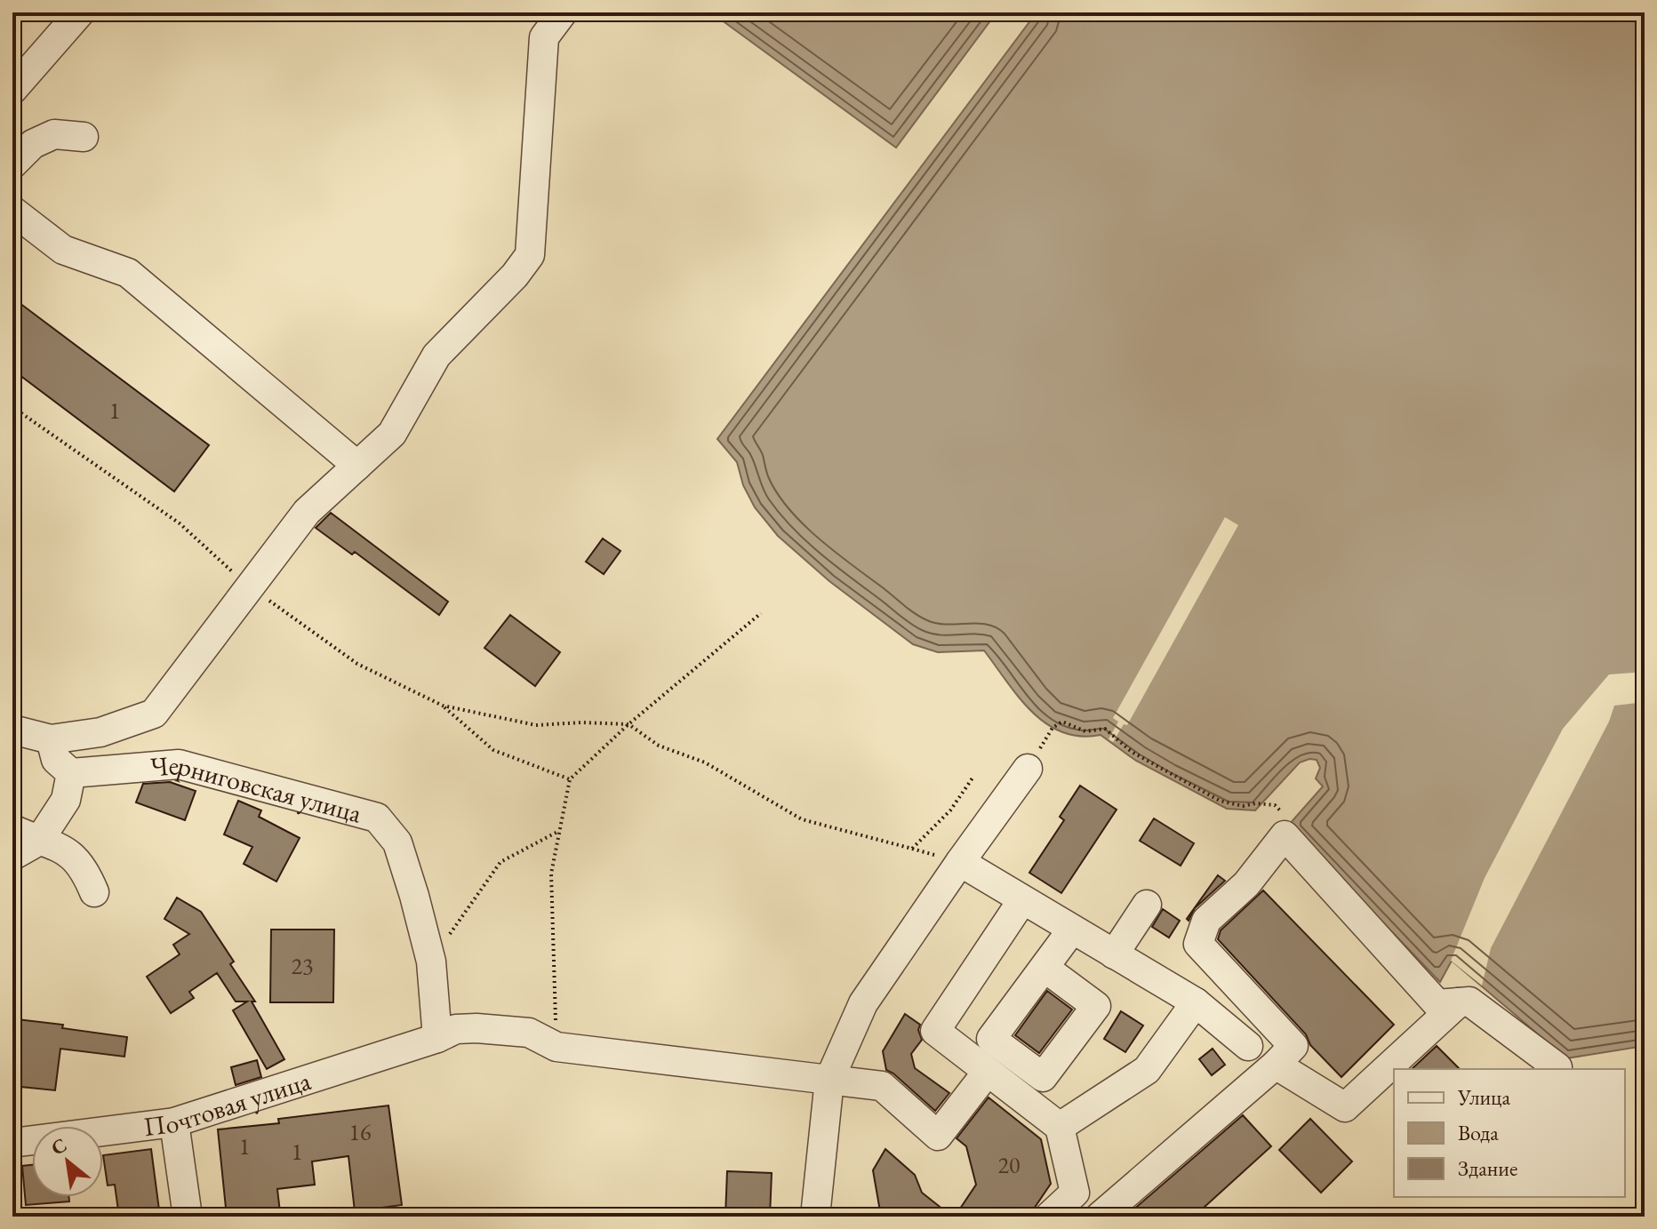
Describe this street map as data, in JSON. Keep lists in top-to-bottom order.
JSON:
{
  "streets": {
    "street": ["Черниговская улица", "Почтовая улица"]
  },
  "crossings": [
    ["Черниговская улица", "Почтовая улица"]
  ],
  "house_numbers": [
    "1",
    "23",
    "16",
    "1",
    "1",
    "20"
  ],
  "legend": ["Улица", "Вода", "Здание"],
  "north": "top left"
}
